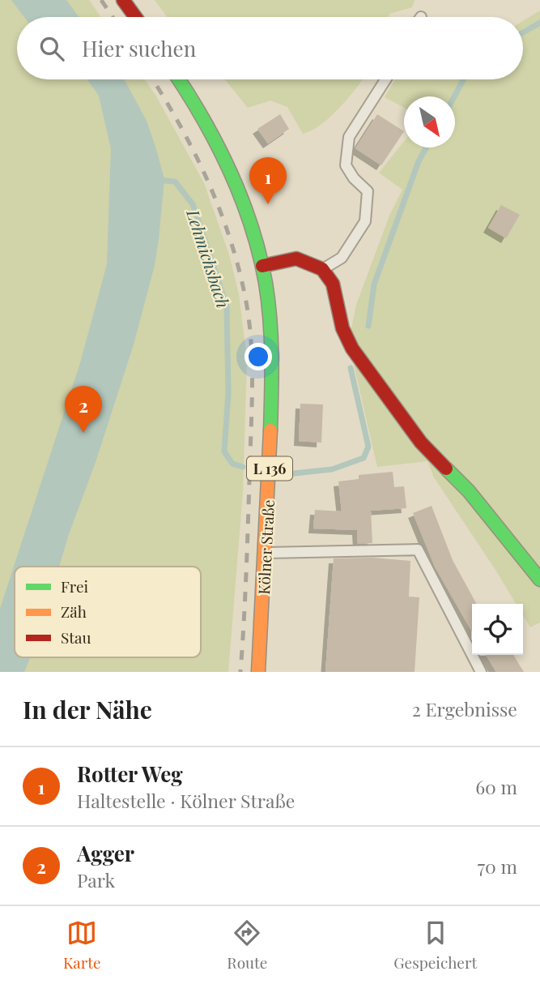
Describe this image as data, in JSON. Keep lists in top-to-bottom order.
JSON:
{
  "streets": {
    "main road": ["L 136", "Kölner Straße"]
  },
  "water": ["Lehmichsbach"],
  "legend": ["Frei", "Zäh", "Stau"],
  "north": "bottom right",
  "page": {
    "search": "Hier suchen",
    "pins": ["1", "2"],
    "heading": ["In der Nähe", "2 Ergebnisse"],
    "list": [
      {
        "mark": "1",
        "name": "Rotter Weg",
        "note": "Haltestelle · Kölner Straße",
        "value": "60 m"
      },
      {
        "mark": "2",
        "name": "Agger",
        "note": "Park",
        "value": "70 m"
      }
    ],
    "nav": ["Karte", "Route", "Gespeichert"]
  }
}
